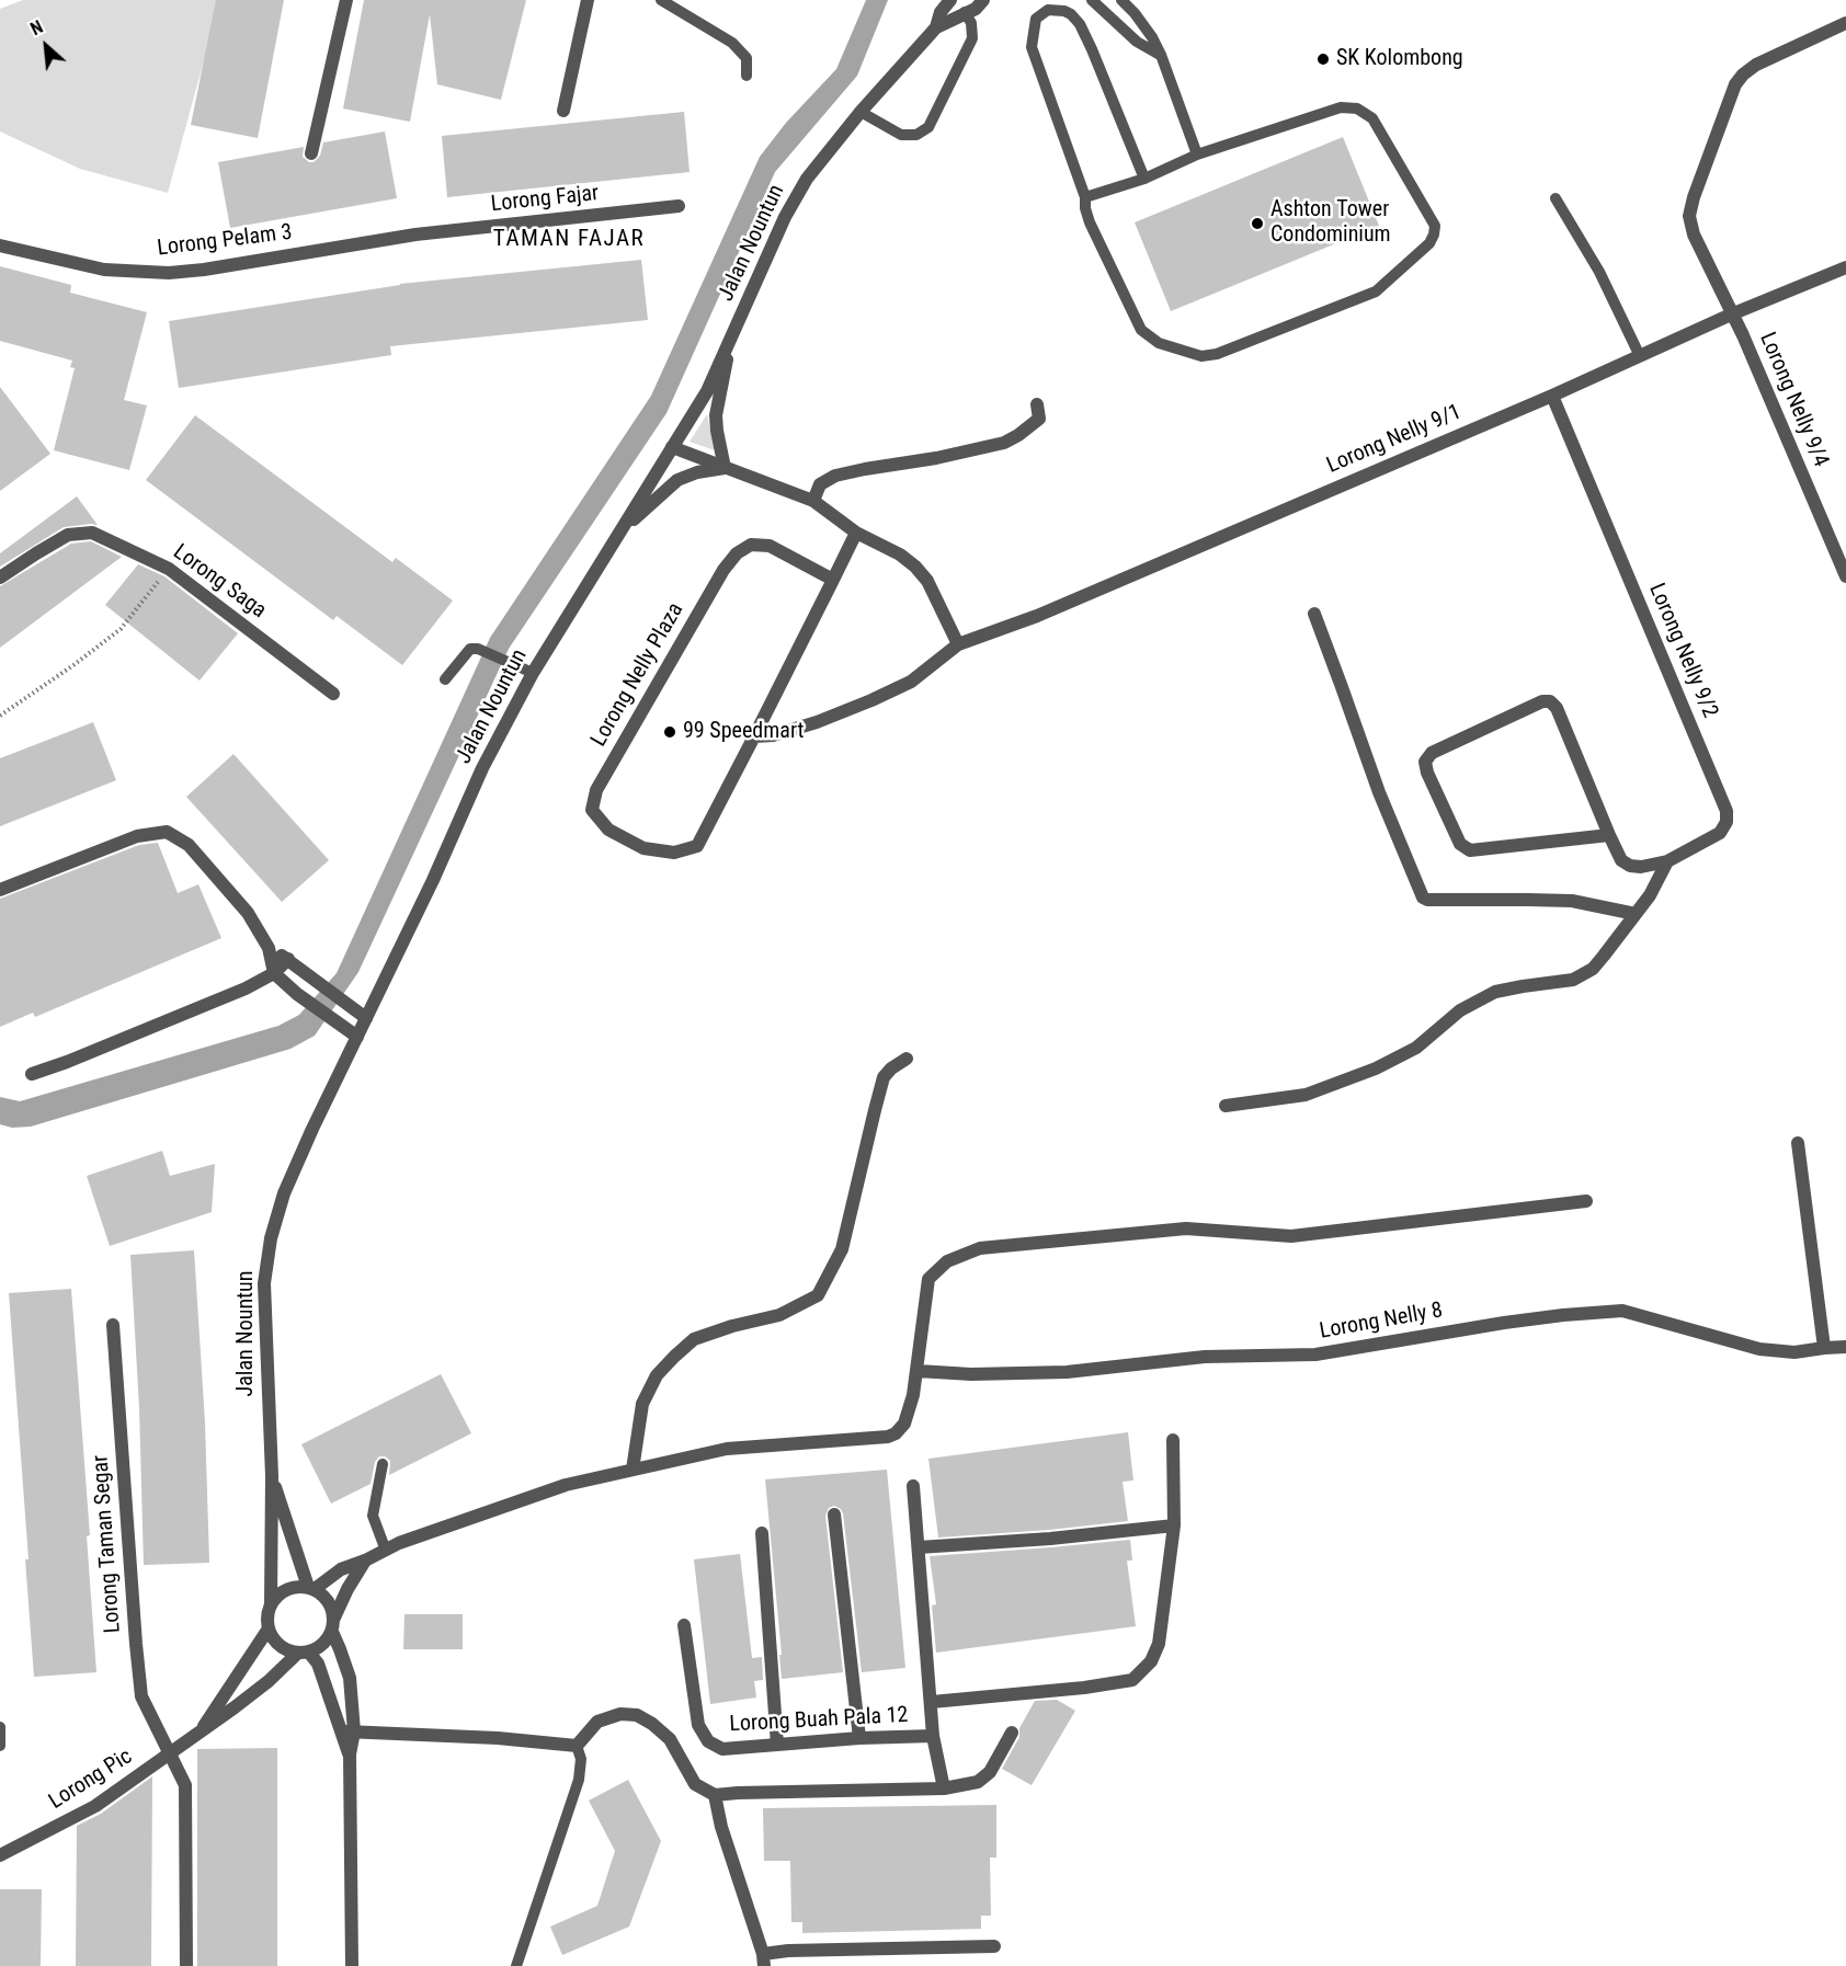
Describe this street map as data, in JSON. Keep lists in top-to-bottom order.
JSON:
{
  "streets": {
    "street": [
      "Lorong Fajar",
      "Lorong Pelam 3",
      "Jalan Nountun",
      "Lorong Nelly 9/4",
      "Lorong Nelly 9/1",
      "Lorong Saga",
      "Lorong Nelly 9/2",
      "Lorong Nelly Plaza",
      "Lorong Nelly 8",
      "Lorong Taman Segar",
      "Lorong Buah Pala 12",
      "Lorong Pic"
    ]
  },
  "crossings": [
    ["Lorong Fajar", "Lorong Pelam 3"],
    ["Jalan Nountun", "Lorong Pic"],
    ["Lorong Nelly 9/4", "Lorong Nelly 9/1"],
    ["Lorong Nelly 9/1", "Lorong Nelly 9/2"],
    ["Lorong Nelly 9/1", "Lorong Nelly Plaza"],
    ["Lorong Taman Segar", "Lorong Pic"]
  ],
  "districts": ["TAMAN FAJAR"],
  "places": ["SK Kolombong", "Ashton Tower Condominium", "99 Speedmart"],
  "north": "top left"
}
